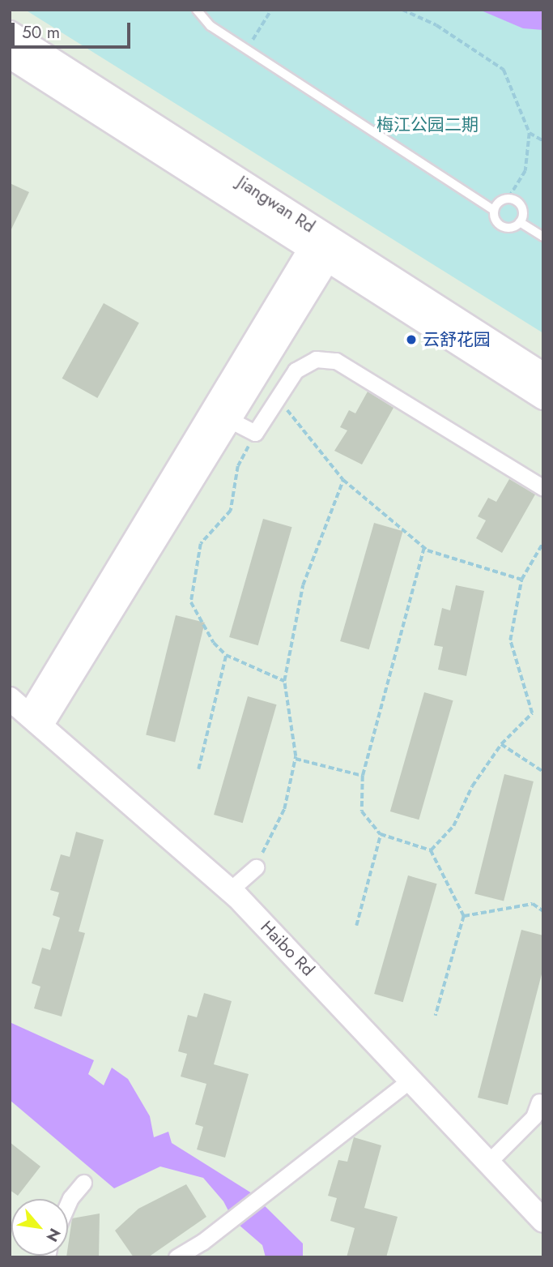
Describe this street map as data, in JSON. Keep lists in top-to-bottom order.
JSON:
{
  "streets": {
    "street": ["Jiangwan Rd", "Haibo Rd"]
  },
  "parks": ["梅江公园二期"],
  "places": ["云舒花园"],
  "scale_bar": "50 m",
  "north": "bottom right"
}
